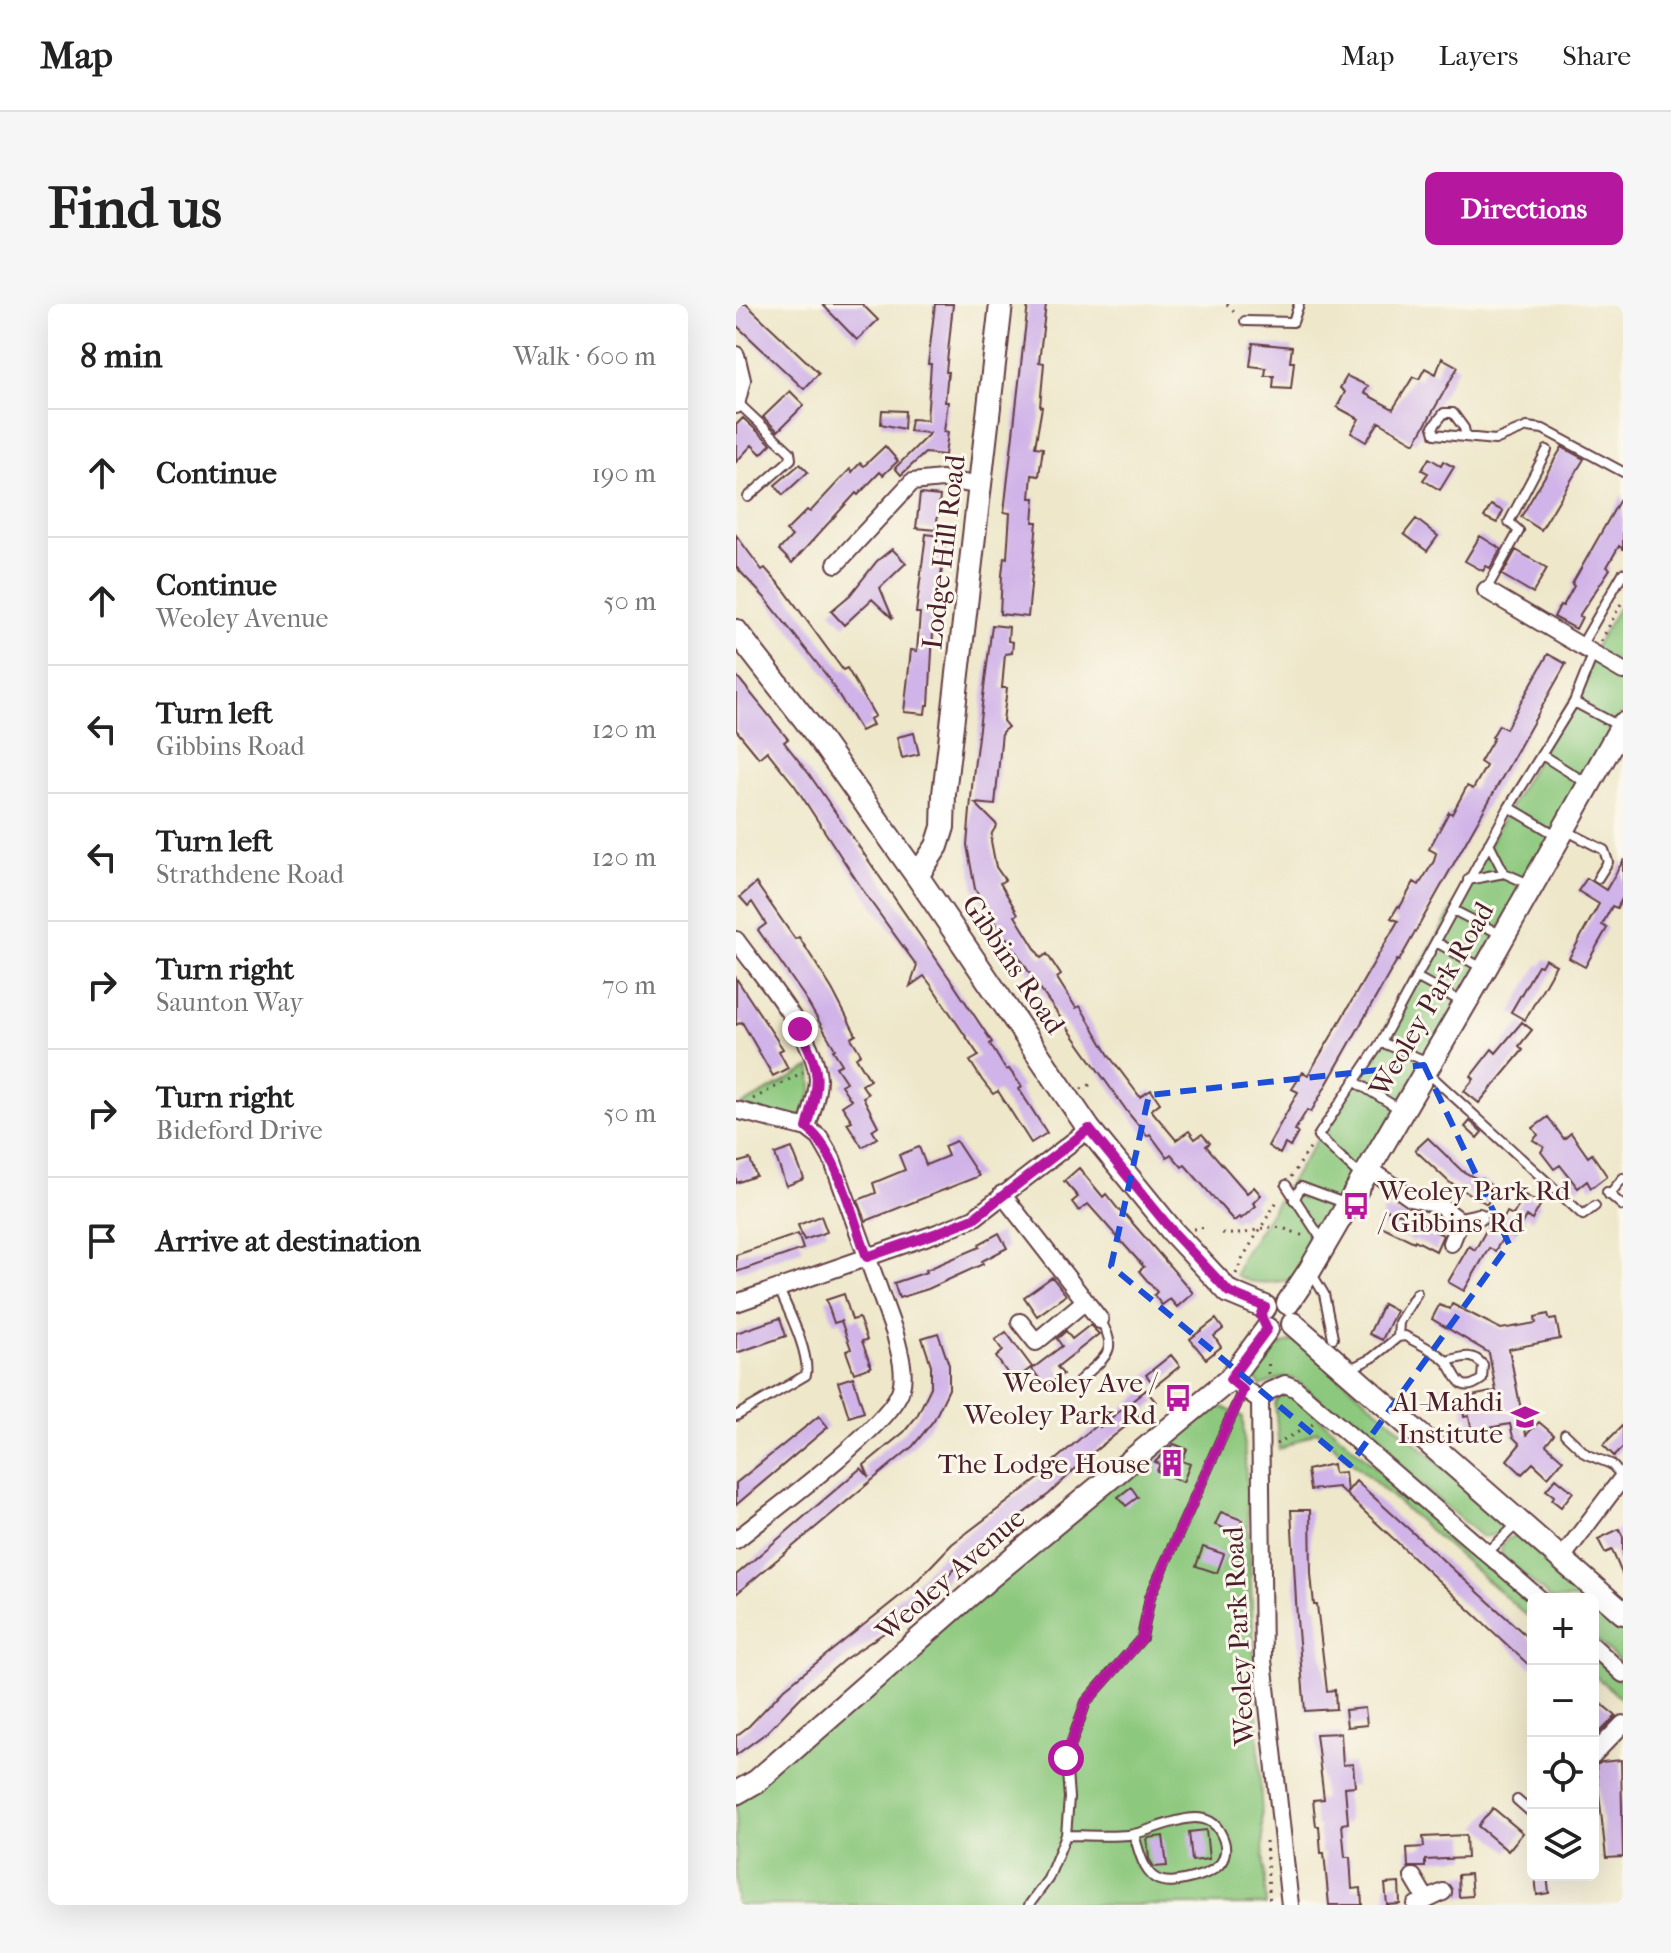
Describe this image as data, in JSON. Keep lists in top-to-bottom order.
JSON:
{
  "streets": {
    "street": [
      "Lodge Hill Road",
      "Gibbins Road",
      "Weoley Park Road",
      "Weoley Avenue"
    ]
  },
  "crossings": [
    ["Lodge Hill Road", "Gibbins Road"],
    ["Gibbins Road", "Weoley Avenue"]
  ],
  "places": {
    "bus stop": ["Weoley Park Rd / Gibbins Rd", "Weoley Ave / Weoley Park Rd"],
    "school or university": ["Al-Mahdi Institute"],
    "building": ["The Lodge House"]
  },
  "page": {
    "header": "Map",
    "nav": ["Map", "Layers", "Share"],
    "buttons": "Directions",
    "title": "Find us",
    "heading": ["8 min", "Walk · 600 m"],
    "list": [
      ["Continue", "190 m"],
      ["Continue", "Weoley Avenue", "50 m"],
      ["Turn left", "Gibbins Road", "120 m"],
      ["Turn left", "Strathdene Road", "120 m"],
      ["Turn right", "Saunton Way", "70 m"],
      ["Turn right", "Bideford Drive", "50 m"],
      "Arrive at destination"
    ],
    "map_buttons": ["+", "−"]
  }
}
